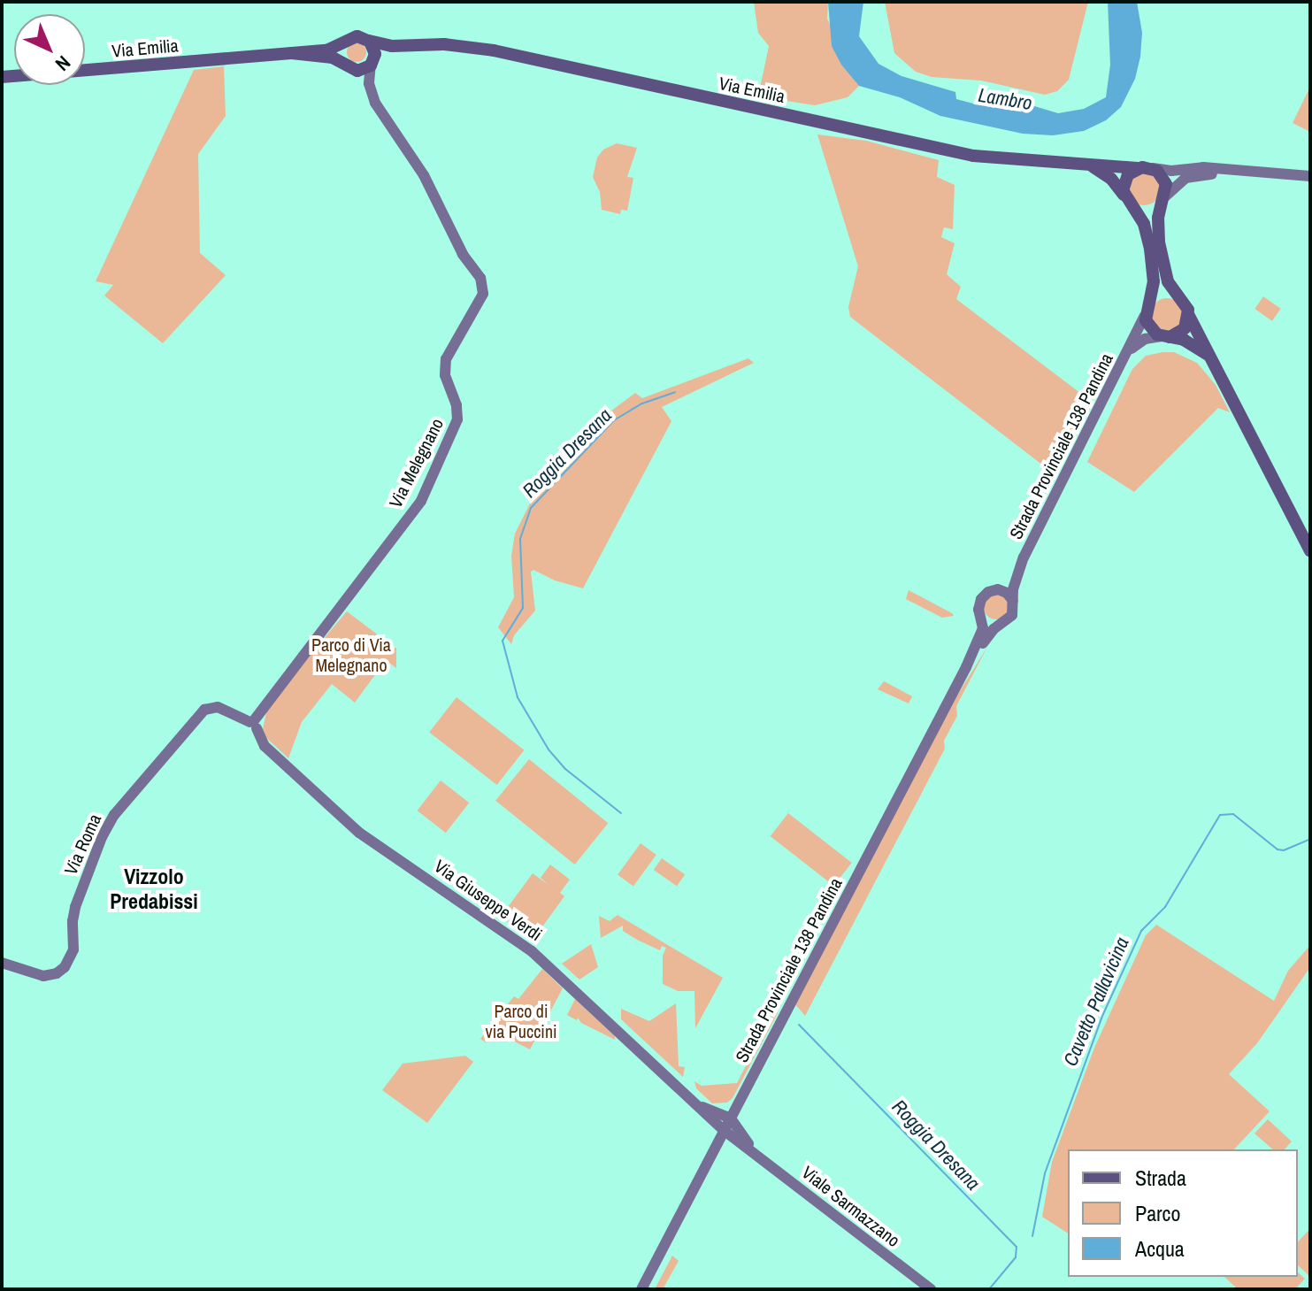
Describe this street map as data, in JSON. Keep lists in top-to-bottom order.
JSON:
{
  "streets": {
    "main road": ["Via Emilia"],
    "street": [
      "Strada Provinciale 138 Pandina",
      "Via Melegnano",
      "Via Roma",
      "Via Giuseppe Verdi",
      "Viale Sarmazzano"
    ]
  },
  "crossings": [
    ["Via Emilia", "Via Melegnano"],
    ["Via Melegnano", "Via Roma"],
    ["Via Melegnano", "Via Giuseppe Verdi"],
    ["Via Roma", "Via Giuseppe Verdi"]
  ],
  "districts": ["Vizzolo Predabissi"],
  "water": ["Lambro", "Roggia Dresana", "Cavetto Pallavicina"],
  "parks": ["Parco di Via Melegnano", "Parco di via Puccini"],
  "legend": ["Strada", "Parco", "Acqua"],
  "north": "bottom right"
}
